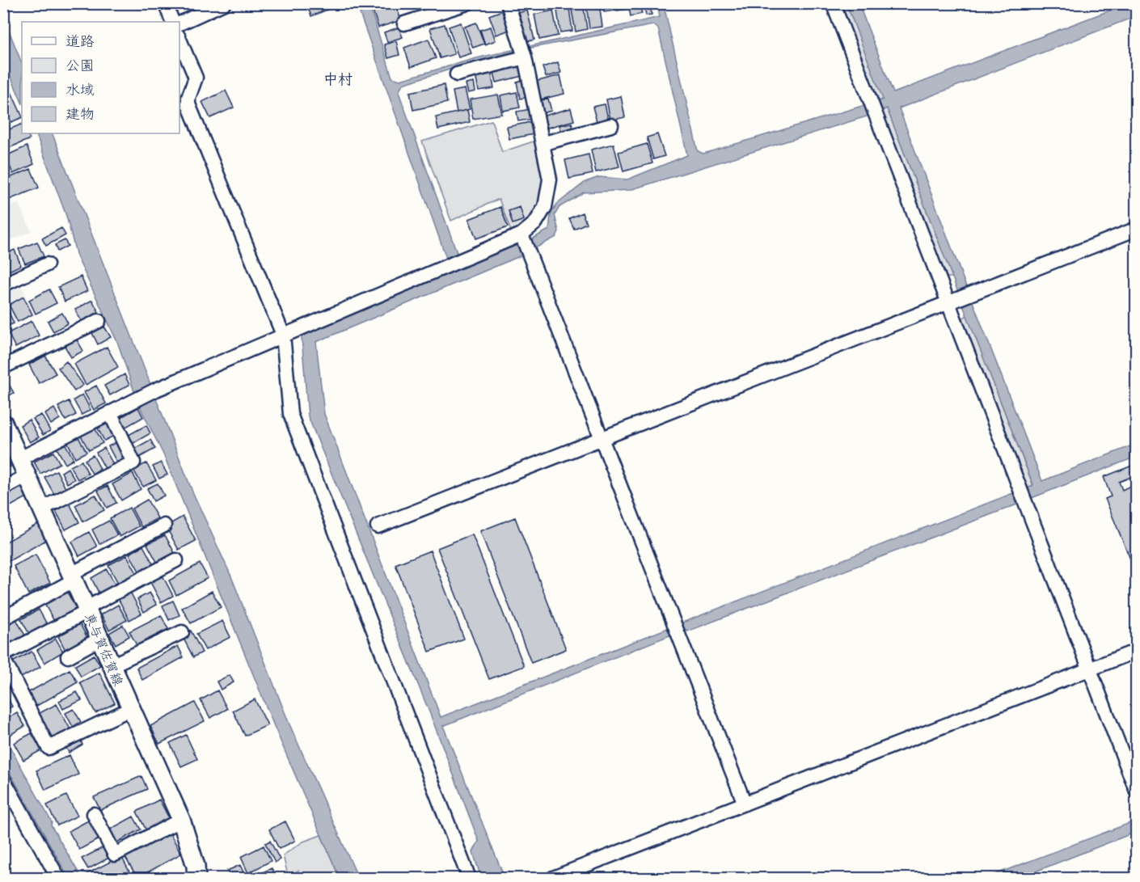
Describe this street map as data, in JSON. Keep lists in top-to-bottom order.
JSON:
{
  "streets": {
    "main road": ["東与賀佐賀線"]
  },
  "districts": ["中村"],
  "legend": [
    "道路",
    "公園",
    "水域",
    "建物"
  ]
}
